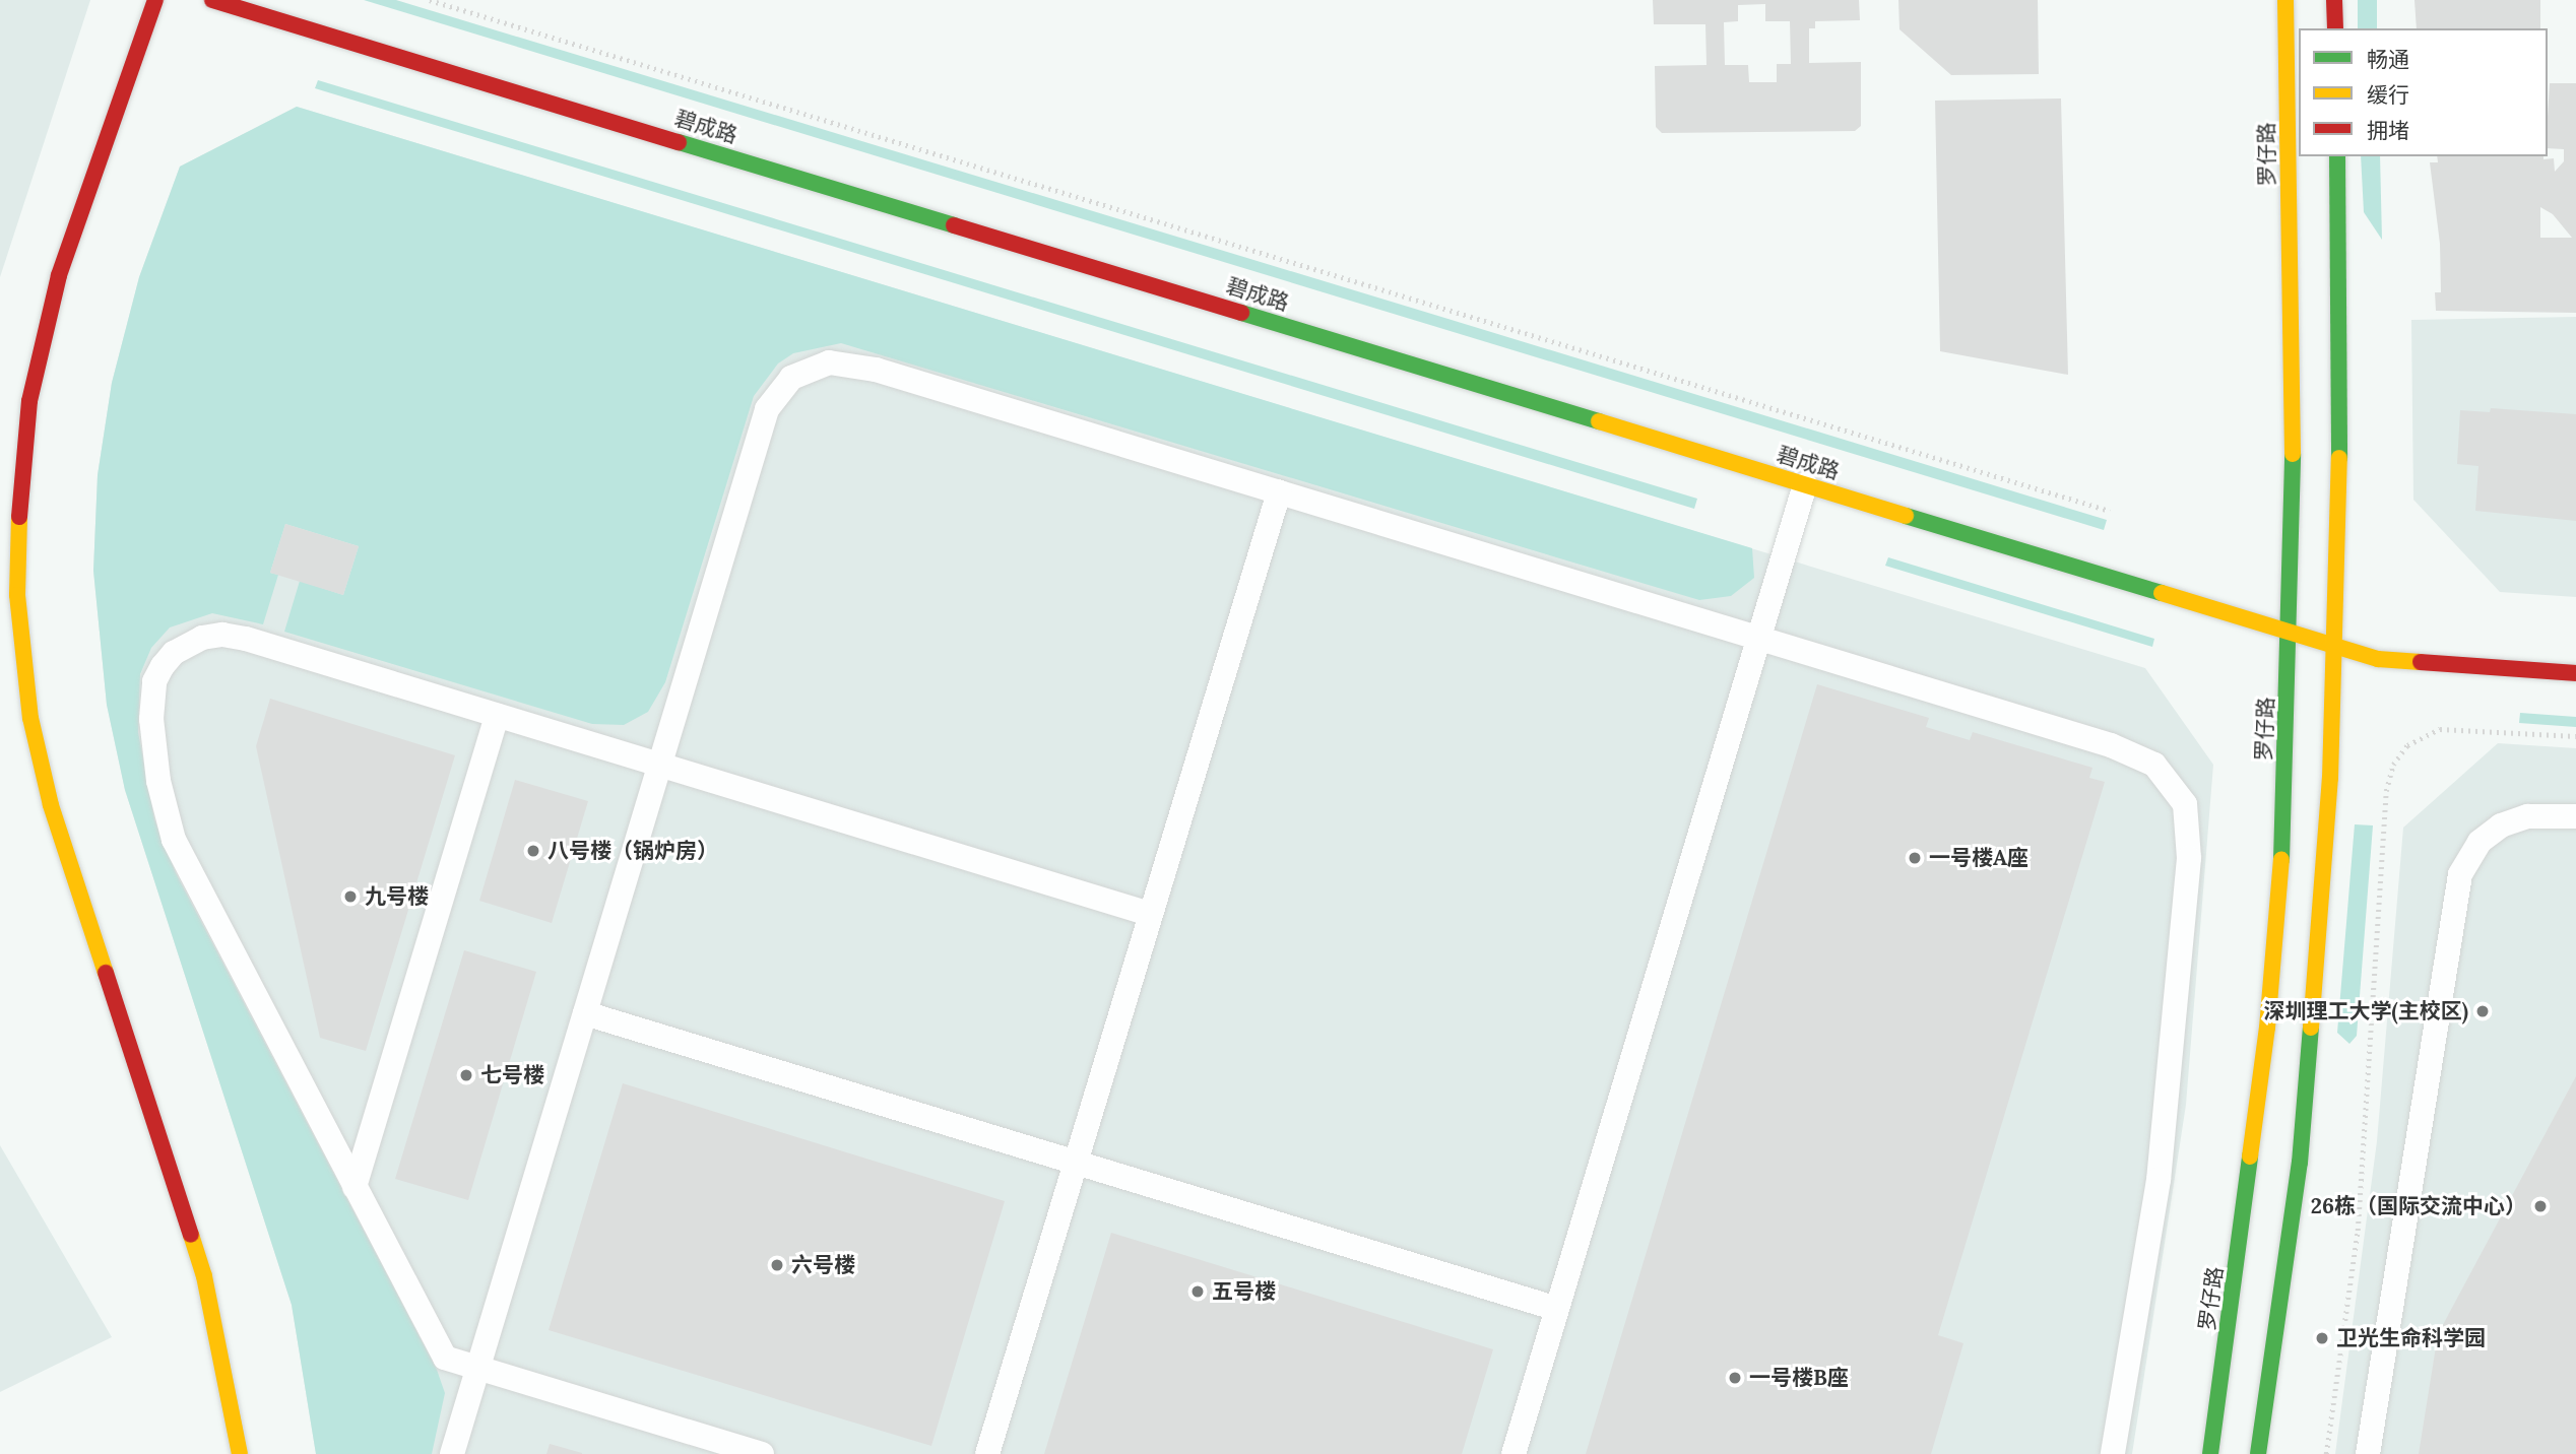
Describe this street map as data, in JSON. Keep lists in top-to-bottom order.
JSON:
{
  "streets": {
    "street": ["碧成路", "罗仔路"]
  },
  "crossings": [
    ["碧成路", "罗仔路"]
  ],
  "places": [
    "八号楼（锅炉房）",
    "一号楼A座",
    "九号楼",
    "深圳理工大学(主校区)",
    "七号楼",
    "26栋（国际交流中心）",
    "六号楼",
    "五号楼",
    "卫光生命科学园",
    "一号楼B座"
  ],
  "legend": ["畅通", "缓行", "拥堵"]
}
